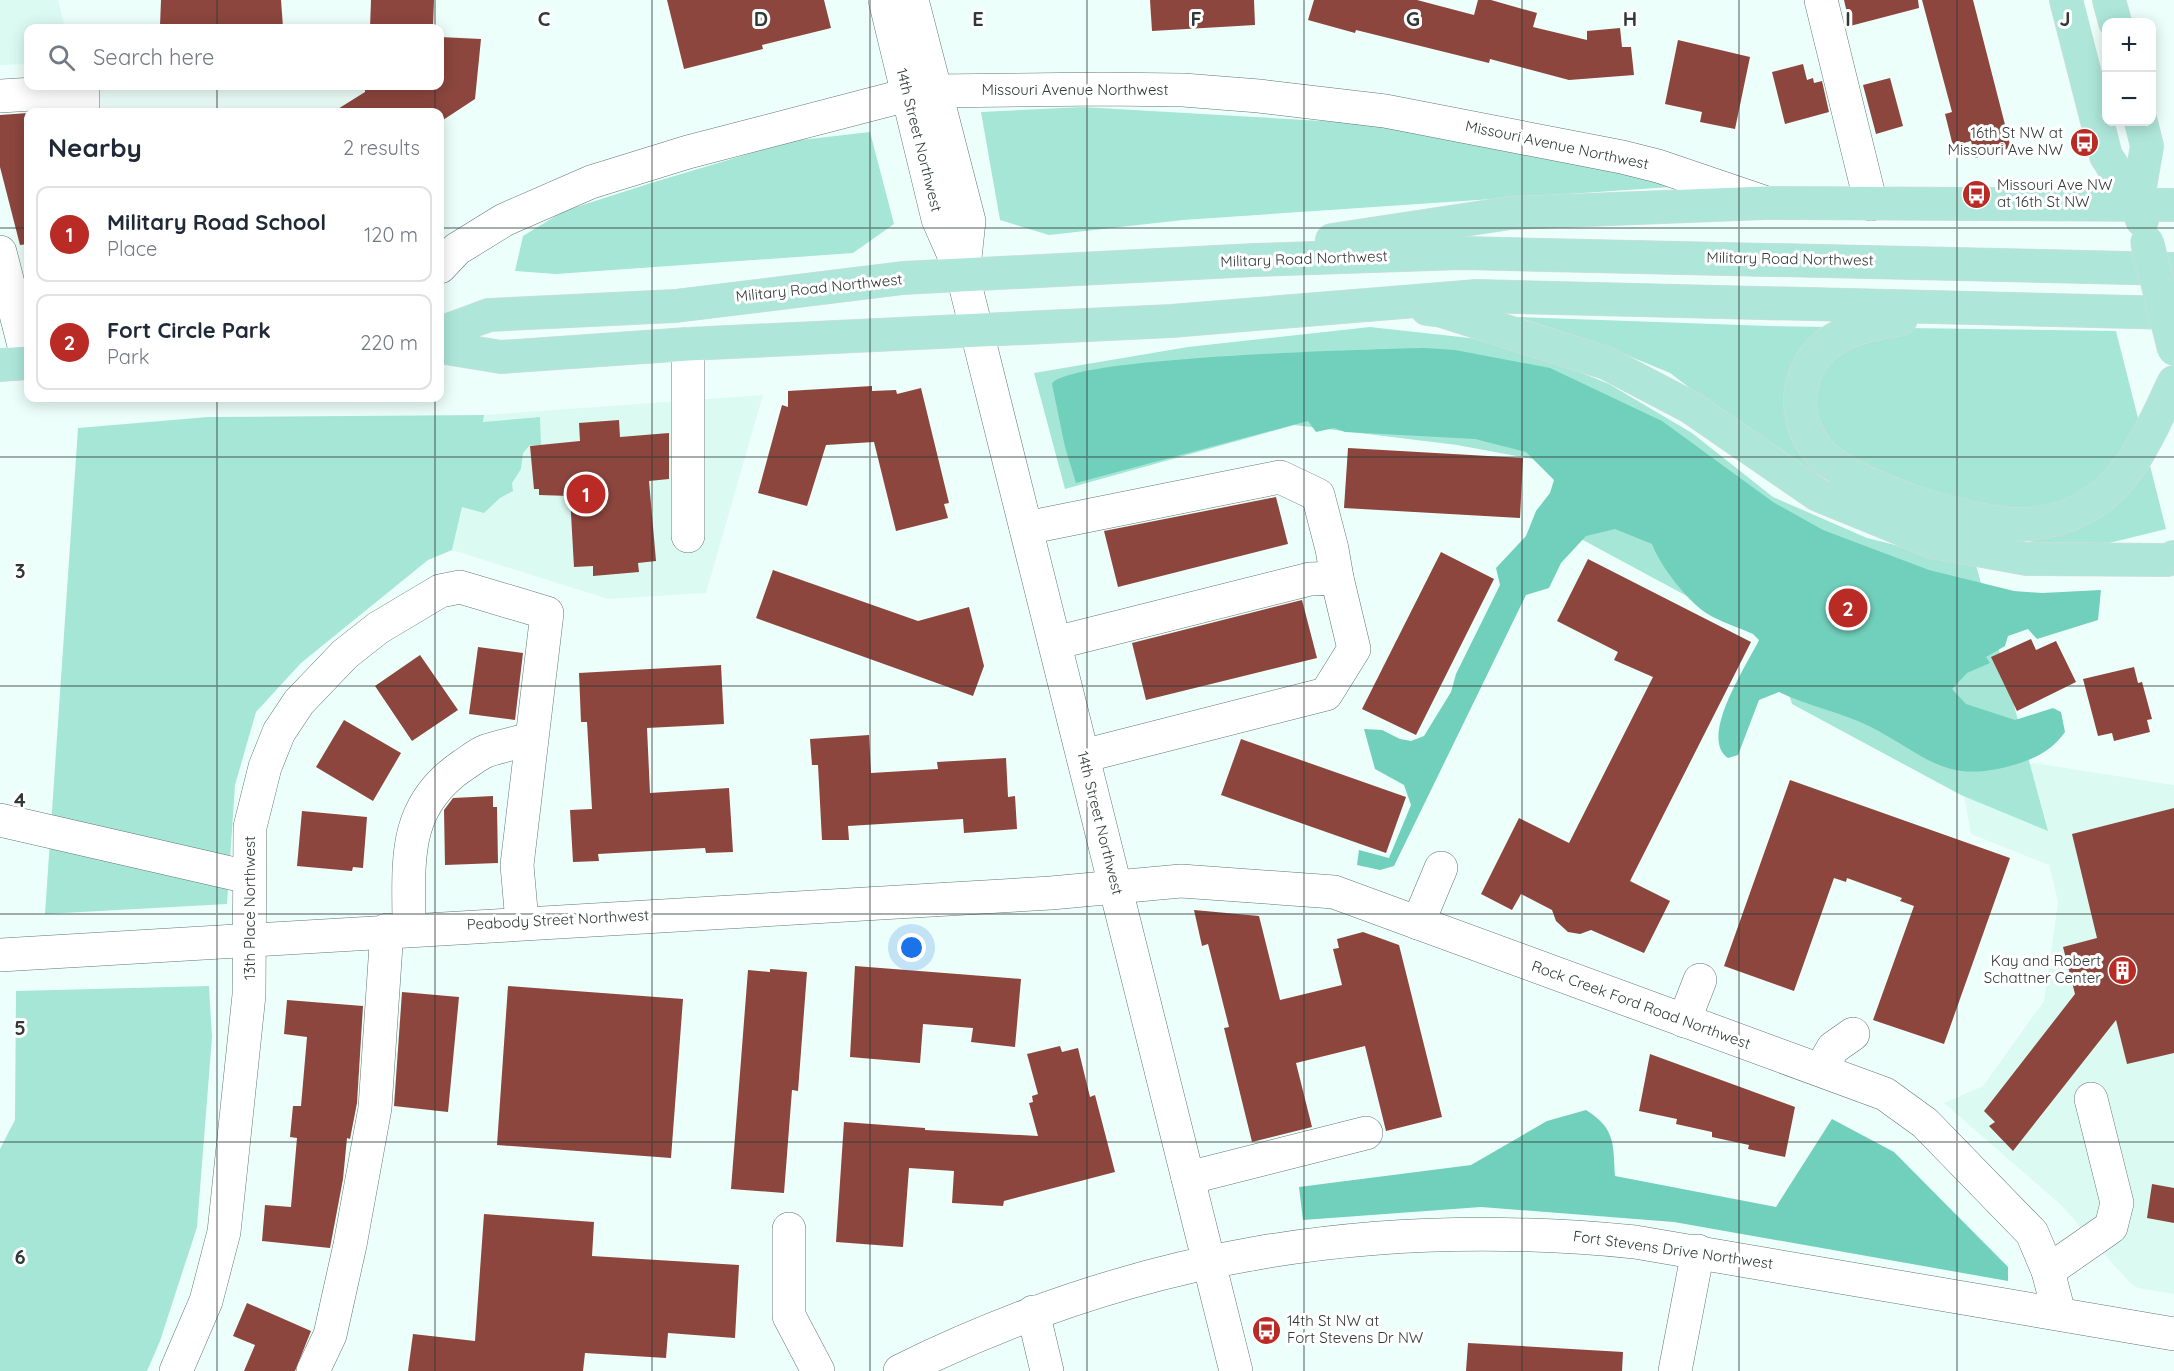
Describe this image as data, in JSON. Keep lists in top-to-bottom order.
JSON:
{
  "streets": {
    "main road": ["Missouri Avenue Northwest", "Military Road Northwest"],
    "street": [
      "14th Street Northwest",
      "13th Place Northwest",
      "Peabody Street Northwest",
      "Rock Creek Ford Road Northwest",
      "Fort Stevens Drive Northwest"
    ]
  },
  "crossings": [
    ["Missouri Avenue Northwest", "14th Street Northwest"],
    ["14th Street Northwest", "Military Road Northwest"],
    ["14th Street Northwest", "Peabody Street Northwest"],
    ["14th Street Northwest", "Rock Creek Ford Road Northwest"],
    ["14th Street Northwest", "Fort Stevens Drive Northwest"],
    ["13th Place Northwest", "Peabody Street Northwest"],
    ["Peabody Street Northwest", "Rock Creek Ford Road Northwest"],
    ["Rock Creek Ford Road Northwest", "Fort Stevens Drive Northwest"]
  ],
  "places": {
    "bus stop": ["16th St NW at Missouri Ave NW", "Missouri Ave NW at 16th St NW", "14th St NW at Fort Stevens Dr NW"],
    "building": ["Kay and Robert Schattner Center"]
  },
  "page": {
    "map_buttons": ["+", "−"],
    "search": "Search here",
    "heading": ["Nearby", "2 results"],
    "list": [
      {
        "mark": "1",
        "name": "Military Road School",
        "note": "Place",
        "value": "120 m"
      },
      {
        "mark": "2",
        "name": "Fort Circle Park",
        "note": "Park",
        "value": "220 m"
      }
    ],
    "pins": ["1", "2"]
  },
  "grid": {
    "columns": [
      "C",
      "D",
      "E",
      "F",
      "G",
      "H",
      "I",
      "J"
    ],
    "rows": [
      "3",
      "4",
      "5",
      "6"
    ]
  }
}
